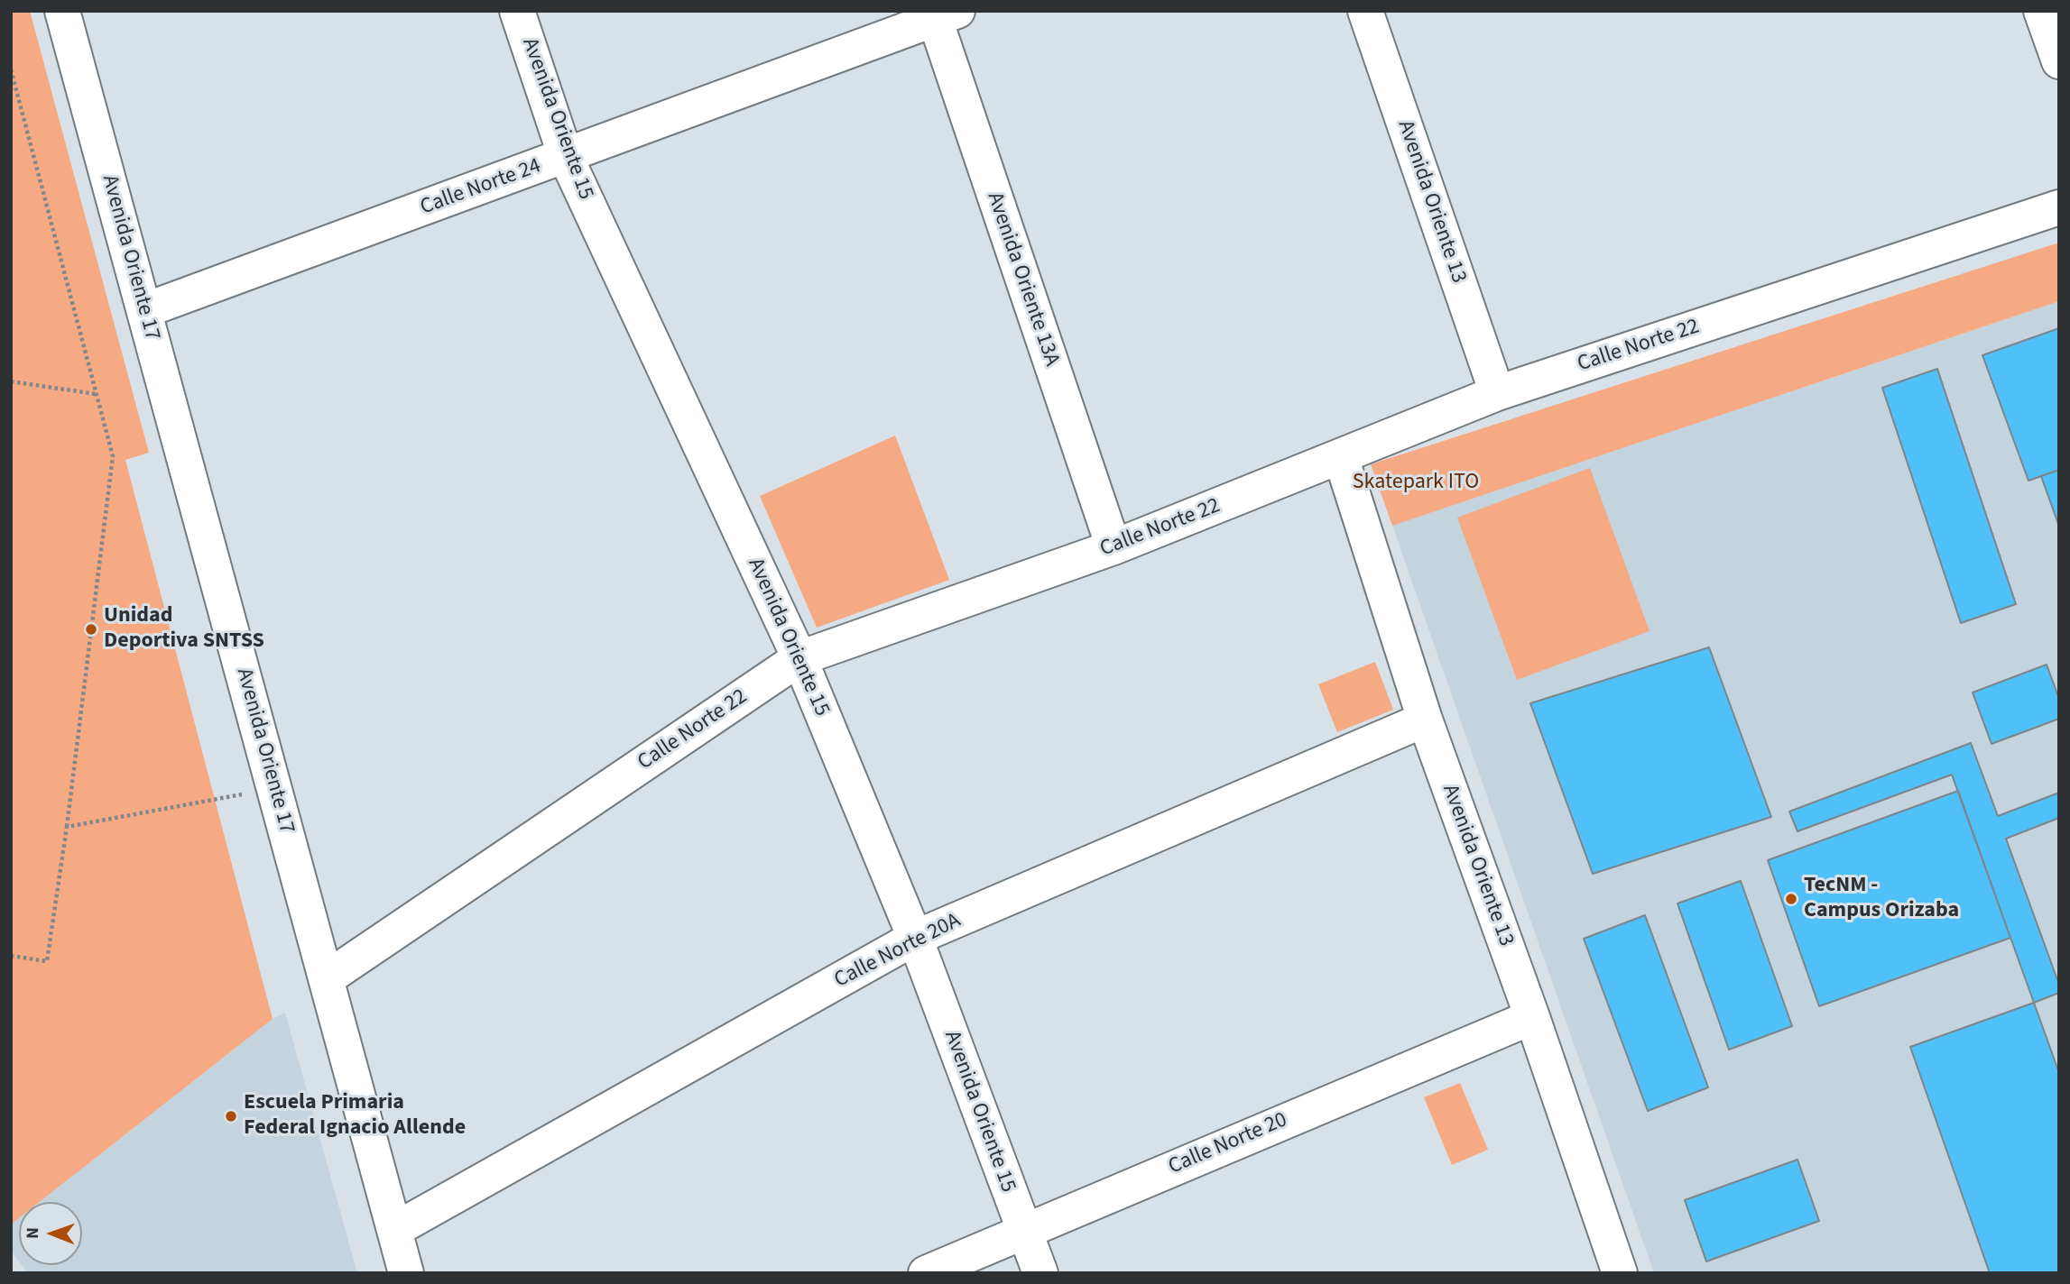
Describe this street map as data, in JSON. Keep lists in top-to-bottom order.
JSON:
{
  "streets": {
    "street": [
      "Avenida Oriente 15",
      "Calle Norte 24",
      "Avenida Oriente 13",
      "Avenida Oriente 17",
      "Avenida Oriente 13A",
      "Calle Norte 22",
      "Calle Norte 20A",
      "Calle Norte 20"
    ]
  },
  "crossings": [
    ["Avenida Oriente 15", "Calle Norte 24"],
    ["Avenida Oriente 15", "Calle Norte 22"],
    ["Avenida Oriente 15", "Calle Norte 20A"],
    ["Avenida Oriente 15", "Calle Norte 20"],
    ["Calle Norte 24", "Avenida Oriente 17"],
    ["Calle Norte 24", "Avenida Oriente 13A"],
    ["Avenida Oriente 13", "Calle Norte 22"],
    ["Avenida Oriente 13", "Calle Norte 20A"],
    ["Avenida Oriente 13", "Calle Norte 20"],
    ["Avenida Oriente 17", "Calle Norte 22"],
    ["Avenida Oriente 17", "Calle Norte 20A"],
    ["Avenida Oriente 13A", "Calle Norte 22"]
  ],
  "parks": ["Skatepark ITO"],
  "places": ["Unidad Deportiva SNTSS", "TecNM - Campus Orizaba", "Escuela Primaria Federal Ignacio Allende"],
  "north": "left"
}
